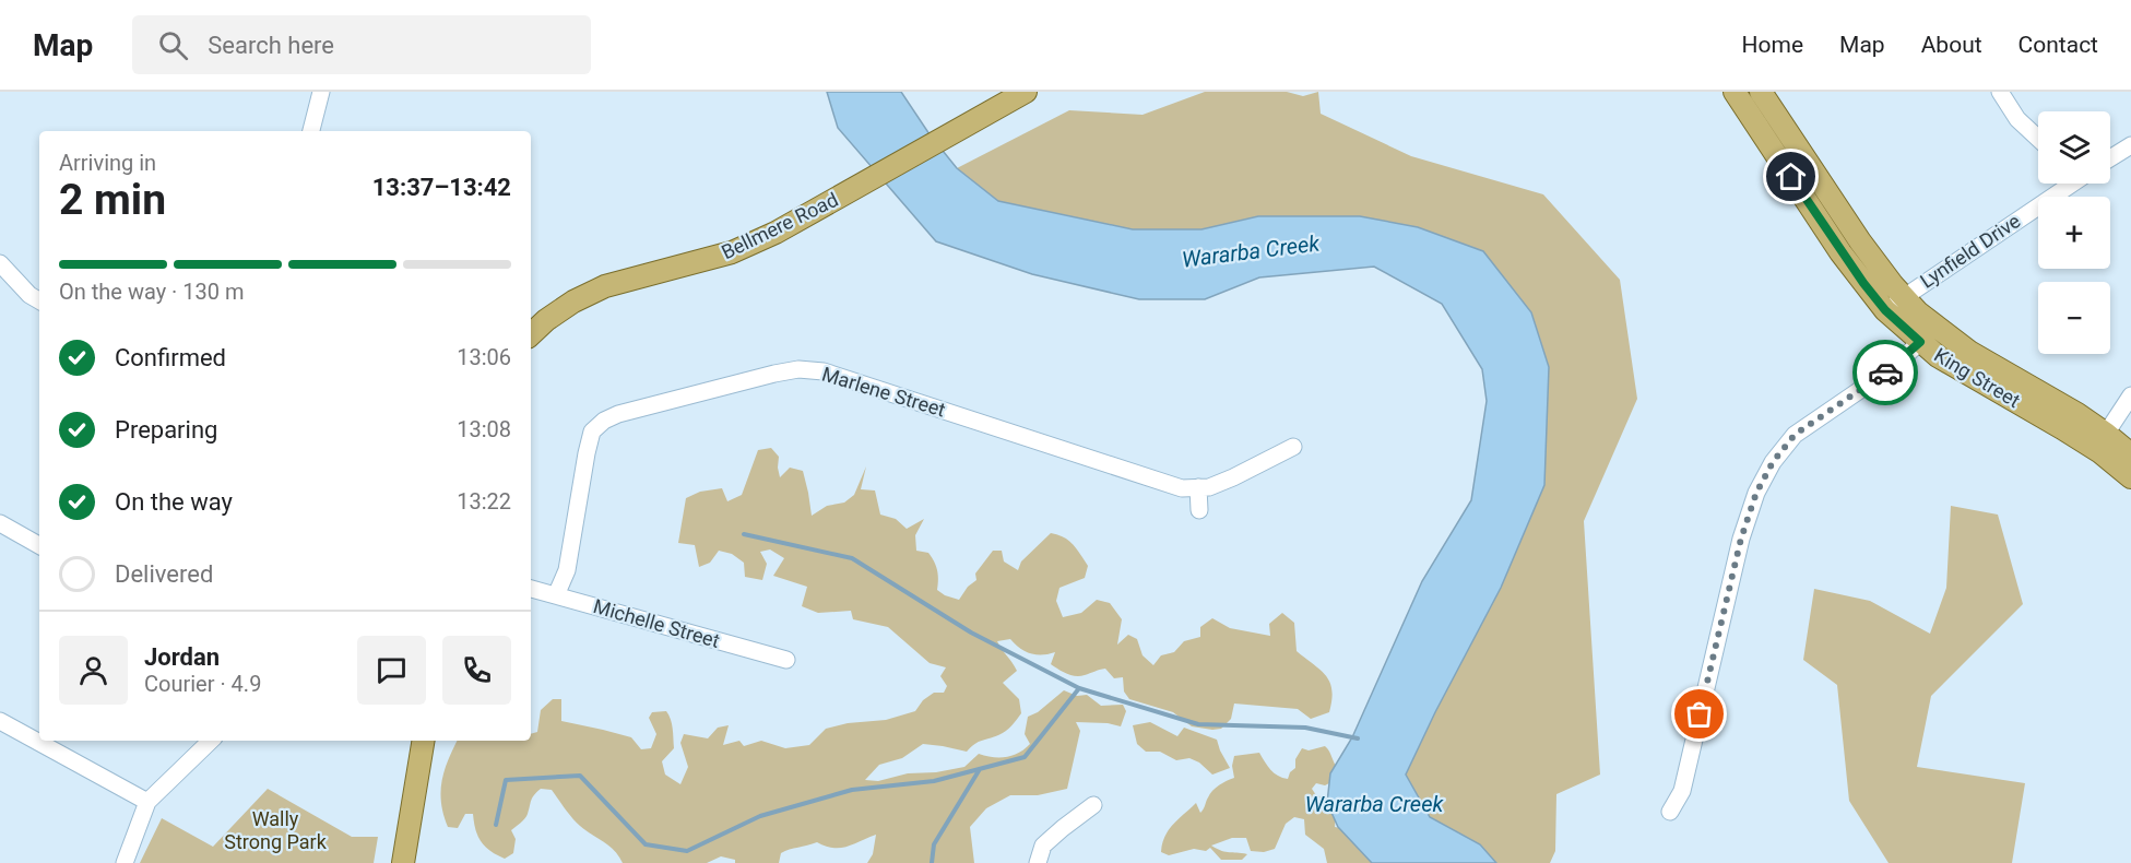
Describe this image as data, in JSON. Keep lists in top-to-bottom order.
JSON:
{
  "streets": {
    "main road": ["Bellmere Road", "King Street"],
    "street": ["Lynfield Drive", "Marlene Street", "Michelle Street"]
  },
  "crossings": [
    ["Lynfield Drive", "King Street"],
    ["Marlene Street", "Michelle Street"]
  ],
  "water": ["Wararba Creek"],
  "parks": ["Wally Strong Park"],
  "page": {
    "header": "Map",
    "search": "Search here",
    "nav": [
      "Home",
      "Map",
      "About",
      "Contact"
    ],
    "map_buttons": ["+", "−"],
    "heading": ["2 min", "Arriving in", "13:37–13:42"],
    "panel": ["Jordan", "Courier · 4.9"],
    "bar": "On the way · 130 m",
    "list": [
      ["Confirmed", "13:06"],
      ["Preparing", "13:08"],
      ["On the way", "13:22"],
      "Delivered"
    ]
  }
}
